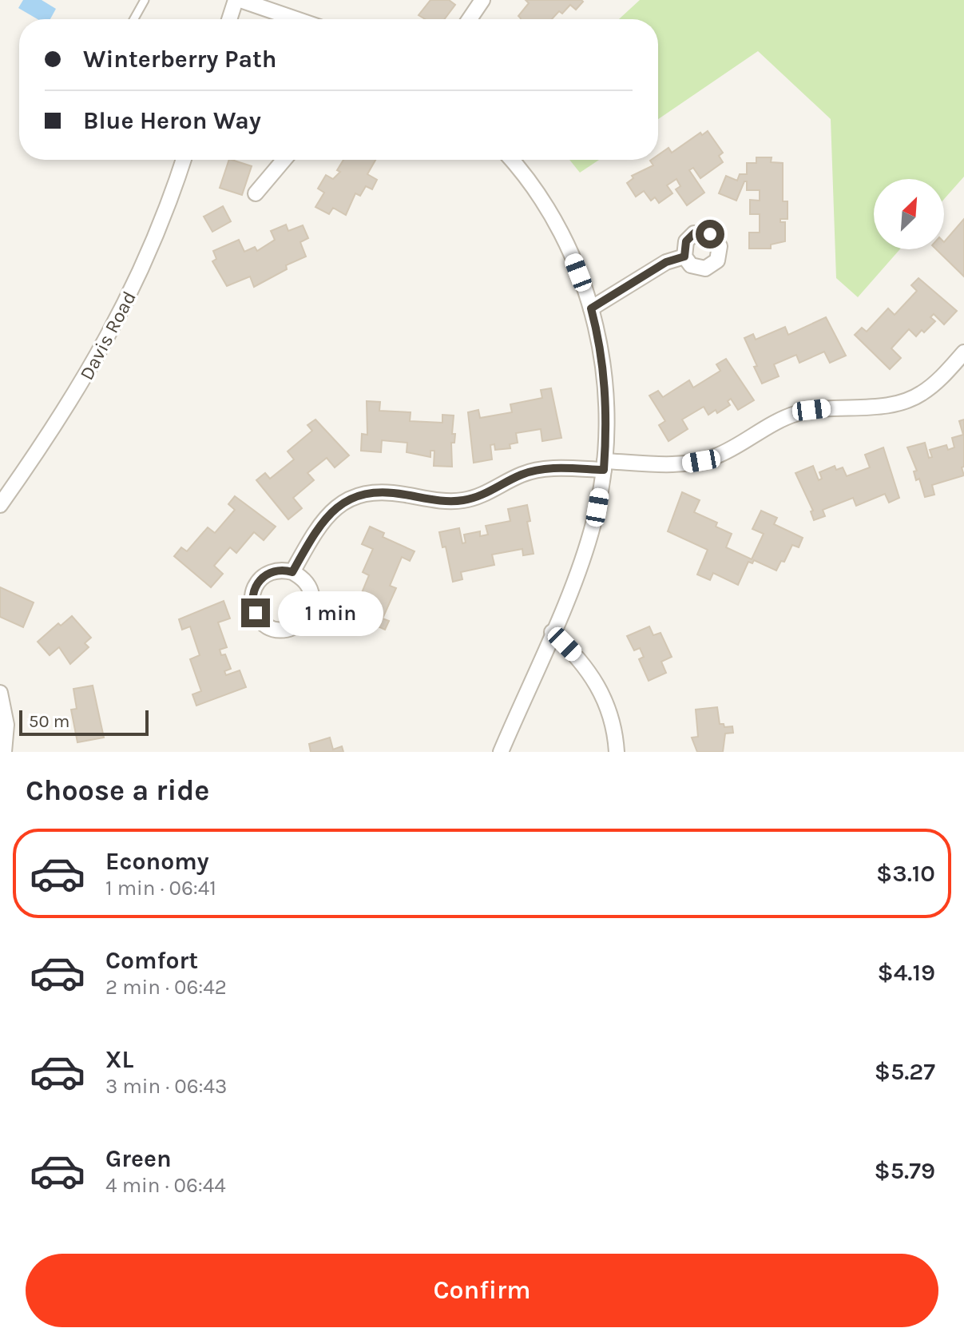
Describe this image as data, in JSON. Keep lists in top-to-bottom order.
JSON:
{
  "streets": {
    "street": ["Davis Road"]
  },
  "scale_bar": "50 m",
  "north": "top right",
  "page": {
    "banner": ["Winterberry Path", "Blue Heron Way"],
    "bubble": "1 min",
    "scale": "50 m",
    "heading": "Choose a ride",
    "list": [
      {
        "name": "Economy",
        "note": "1 min · 06:41",
        "value": "$3.10"
      },
      {
        "name": "Comfort",
        "note": "2 min · 06:42",
        "value": "$4.19"
      },
      {
        "name": "XL",
        "note": "3 min · 06:43",
        "value": "$5.27"
      },
      {
        "name": "Green",
        "note": "4 min · 06:44",
        "value": "$5.79"
      }
    ],
    "buttons": "Confirm"
  }
}
